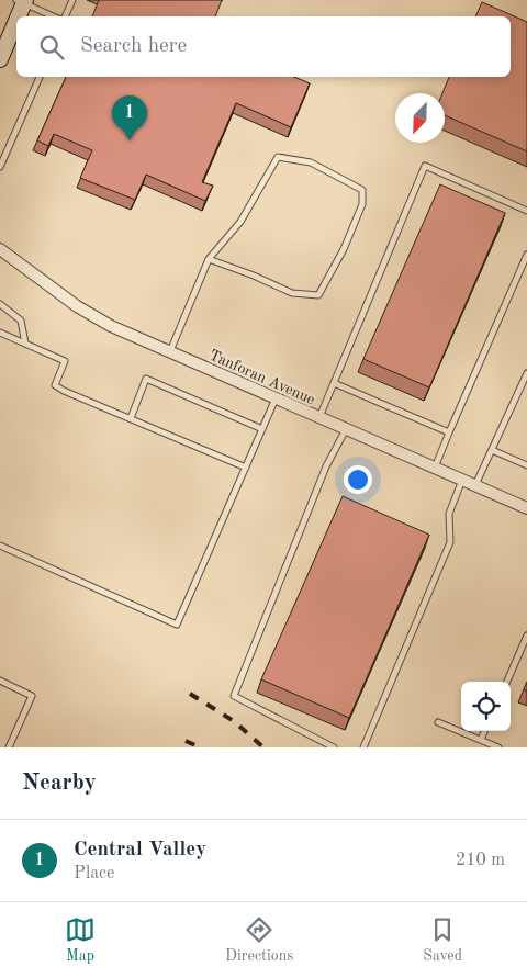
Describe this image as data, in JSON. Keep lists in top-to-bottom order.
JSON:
{
  "streets": {
    "street": ["Tanforan Avenue"]
  },
  "north": "bottom left",
  "page": {
    "search": "Search here",
    "pins": "1",
    "heading": "Nearby",
    "list": [
      {
        "mark": "1",
        "name": "Central Valley",
        "note": "Place",
        "value": "210 m"
      }
    ],
    "nav": ["Map", "Directions", "Saved"]
  }
}
